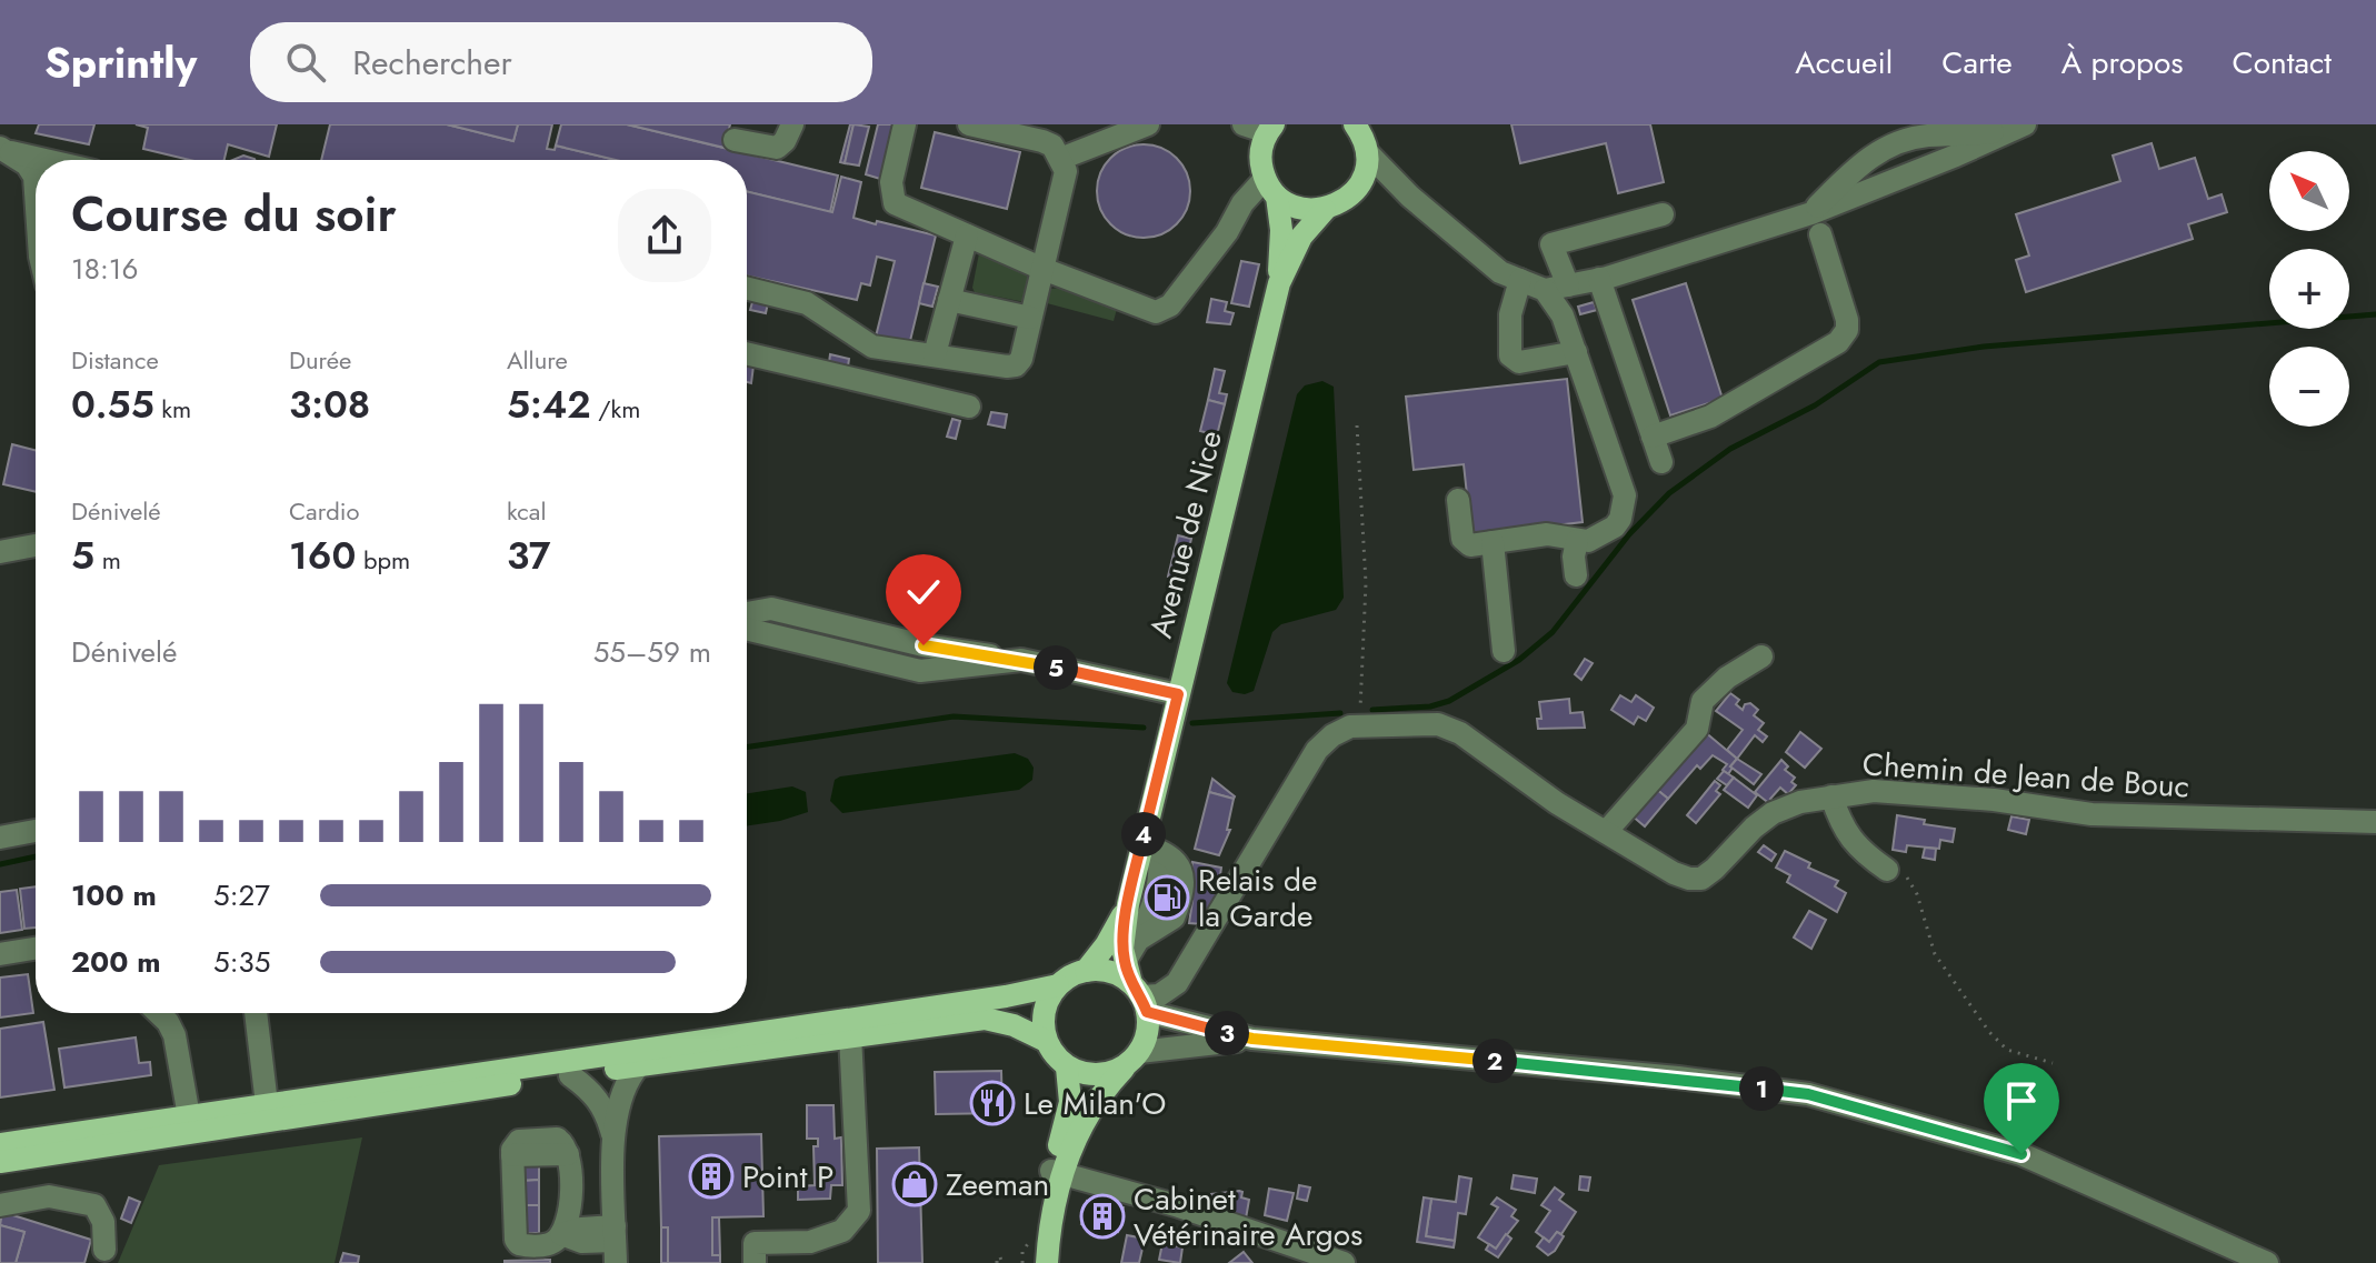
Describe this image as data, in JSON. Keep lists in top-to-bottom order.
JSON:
{
  "streets": {
    "main road": ["Avenue de Nice"],
    "street": ["Chemin de Jean de Bouc"]
  },
  "crossings": [
    ["Avenue de Nice", "Chemin de Jean de Bouc"]
  ],
  "places": {
    "fuel station": ["Relais de la Garde"],
    "restaurant": ["Le Milan'O"],
    "building": ["Point P", "Cabinet Vétérinaire Argos"],
    "shop": ["Zeeman"]
  },
  "north": "top left",
  "page": {
    "header": "Sprintly",
    "search": "Rechercher",
    "nav": [
      "Accueil",
      "Carte",
      "À propos",
      "Contact"
    ],
    "map_buttons": ["+", "−"],
    "heading": ["Course du soir", "18:16"],
    "stats": [
      ["Distance", "0.55 km"],
      ["Durée", "3:08"],
      ["Allure", "5:42 /km"],
      ["Dénivelé", "5 m"],
      ["Cardio", "160 bpm"],
      ["kcal", "37"]
    ],
    "chart": ["Dénivelé", "55–59 m"],
    "pins": [
      "5",
      "4",
      "3",
      "2",
      "1"
    ],
    "list": [
      {
        "name": "100 m",
        "note": "5:27"
      },
      {
        "name": "200 m",
        "note": "5:35"
      }
    ]
  }
}
